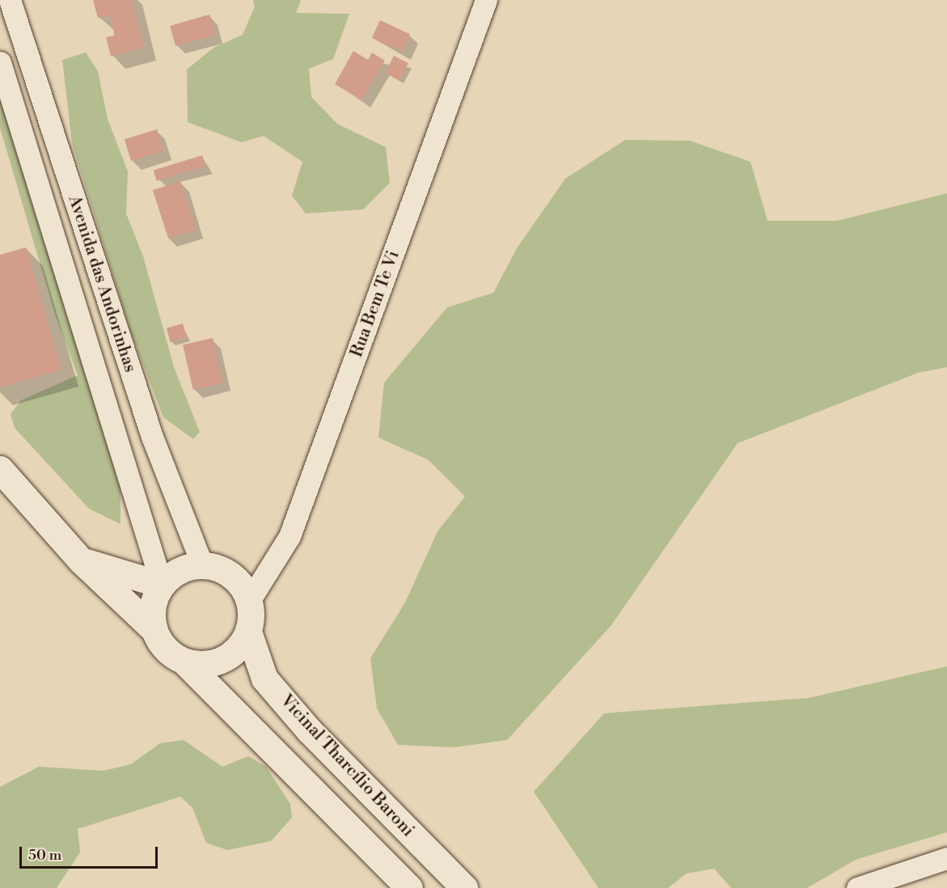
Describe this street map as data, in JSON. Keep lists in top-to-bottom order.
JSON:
{
  "streets": {
    "main road": ["Vicinal Tharcílio Baroni"],
    "street": ["Avenida das Andorinhas", "Rua Bem Te Vi"]
  },
  "crossings": [
    ["Avenida das Andorinhas", "Rua Bem Te Vi"],
    ["Avenida das Andorinhas", "Vicinal Tharcílio Baroni"],
    ["Rua Bem Te Vi", "Vicinal Tharcílio Baroni"]
  ],
  "scale_bar": "50 m"
}
